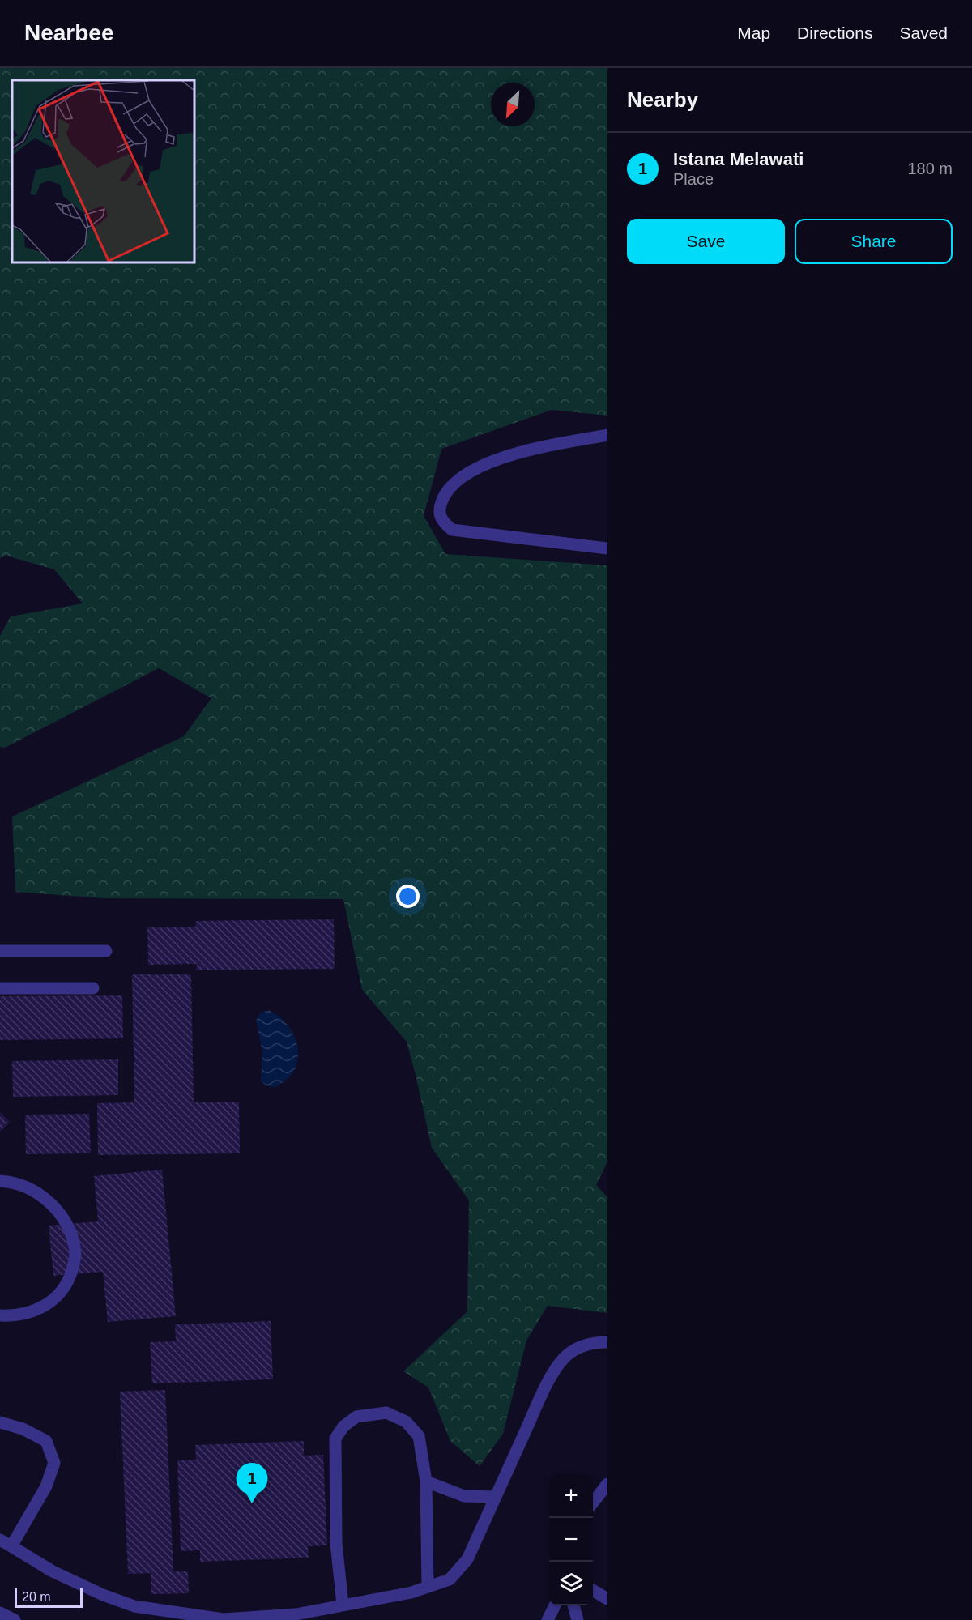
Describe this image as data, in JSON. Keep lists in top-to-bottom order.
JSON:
{
  "scale_bar": "20 m",
  "north": "bottom left",
  "page": {
    "header": "Nearbee",
    "nav": ["Map", "Directions", "Saved"],
    "heading": "Nearby",
    "list": [
      {
        "mark": "1",
        "name": "Istana Melawati",
        "note": "Place",
        "value": "180 m"
      }
    ],
    "buttons": ["Save", "Share"],
    "pins": "1",
    "map_buttons": ["+", "−"],
    "scale": "20 m"
  }
}
